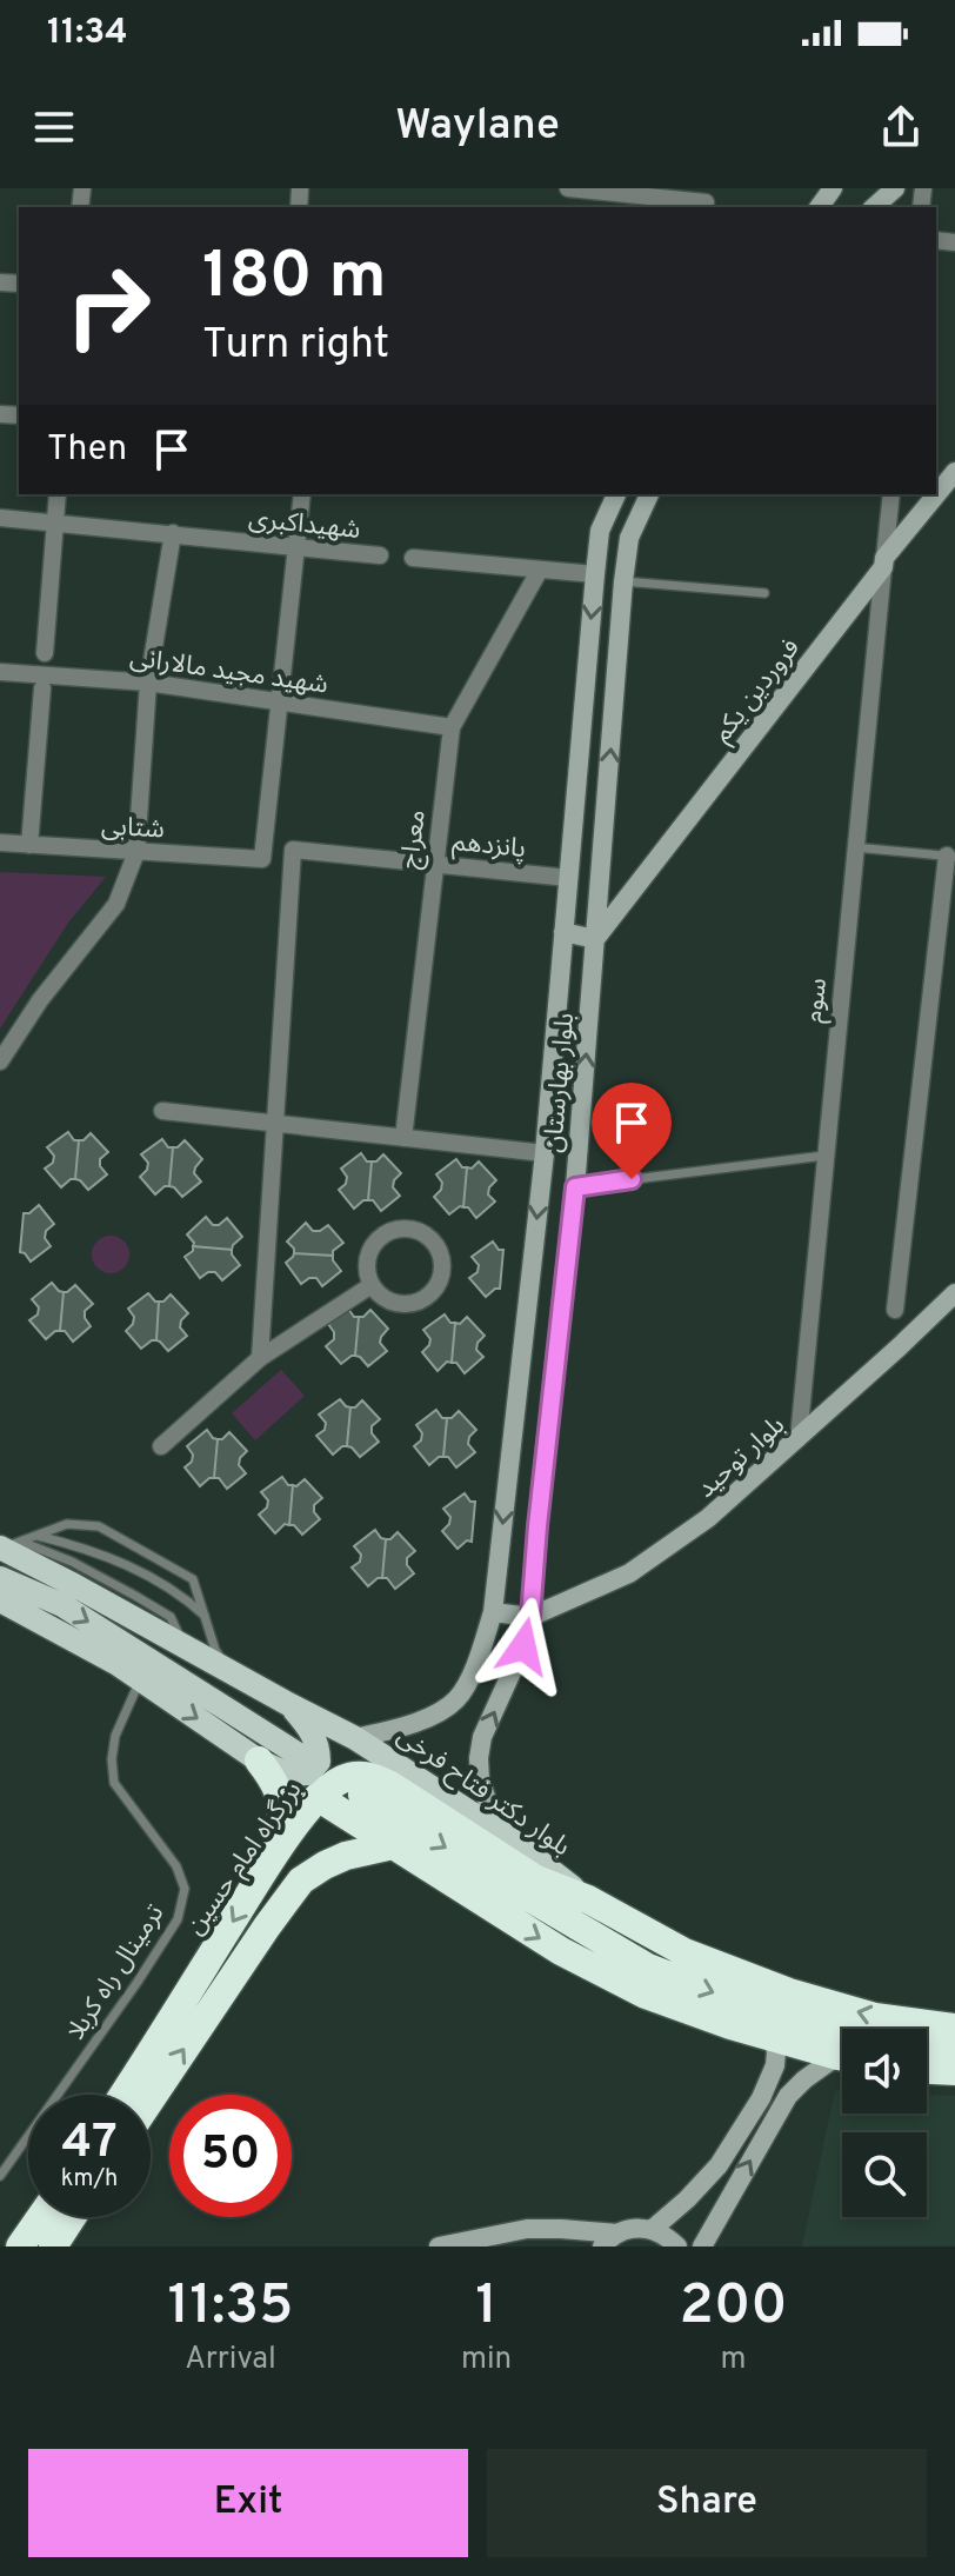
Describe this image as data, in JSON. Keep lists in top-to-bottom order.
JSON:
{
  "streets": {
    "highway": ["بلوار دکتر فتاح فرخی", "بزرگراه امام حسین"],
    "main road": ["فروردین یکم", "بلوار بهارستان", "بلوار توحید"],
    "street": [
      "شهیداکبری",
      "شهید مجید مالارانی",
      "شتابی",
      "معراج",
      "پانزدهم",
      "سوم"
    ],
    "lane": ["ترمینال راه کربلا"]
  },
  "crossings": [
    ["شهید مجید مالارانی", "شتابی"],
    ["شهید مجید مالارانی", "معراج"],
    ["فروردین یکم", "سوم"],
    ["فروردین یکم", "بلوار بهارستان"],
    ["معراج", "پانزدهم"],
    ["پانزدهم", "بلوار بهارستان"],
    ["سوم", "بلوار توحید"],
    ["بلوار بهارستان", "بلوار توحید"],
    ["بلوار بهارستان", "بلوار دکتر فتاح فرخی"],
    ["بلوار دکتر فتاح فرخی", "بزرگراه امام حسین"]
  ],
  "one_way": ["بلوار دکتر فتاح فرخی"],
  "page": {
    "status": "11:34",
    "header": "Waylane",
    "turn": ["180 m", "Turn right"],
    "then": "Then",
    "speed": "47 km/h",
    "limit": "50",
    "eta": [
      "11:35",
      "Arrival",
      "1",
      "min",
      "200",
      "m"
    ],
    "buttons": ["Exit", "Share"]
  }
}
